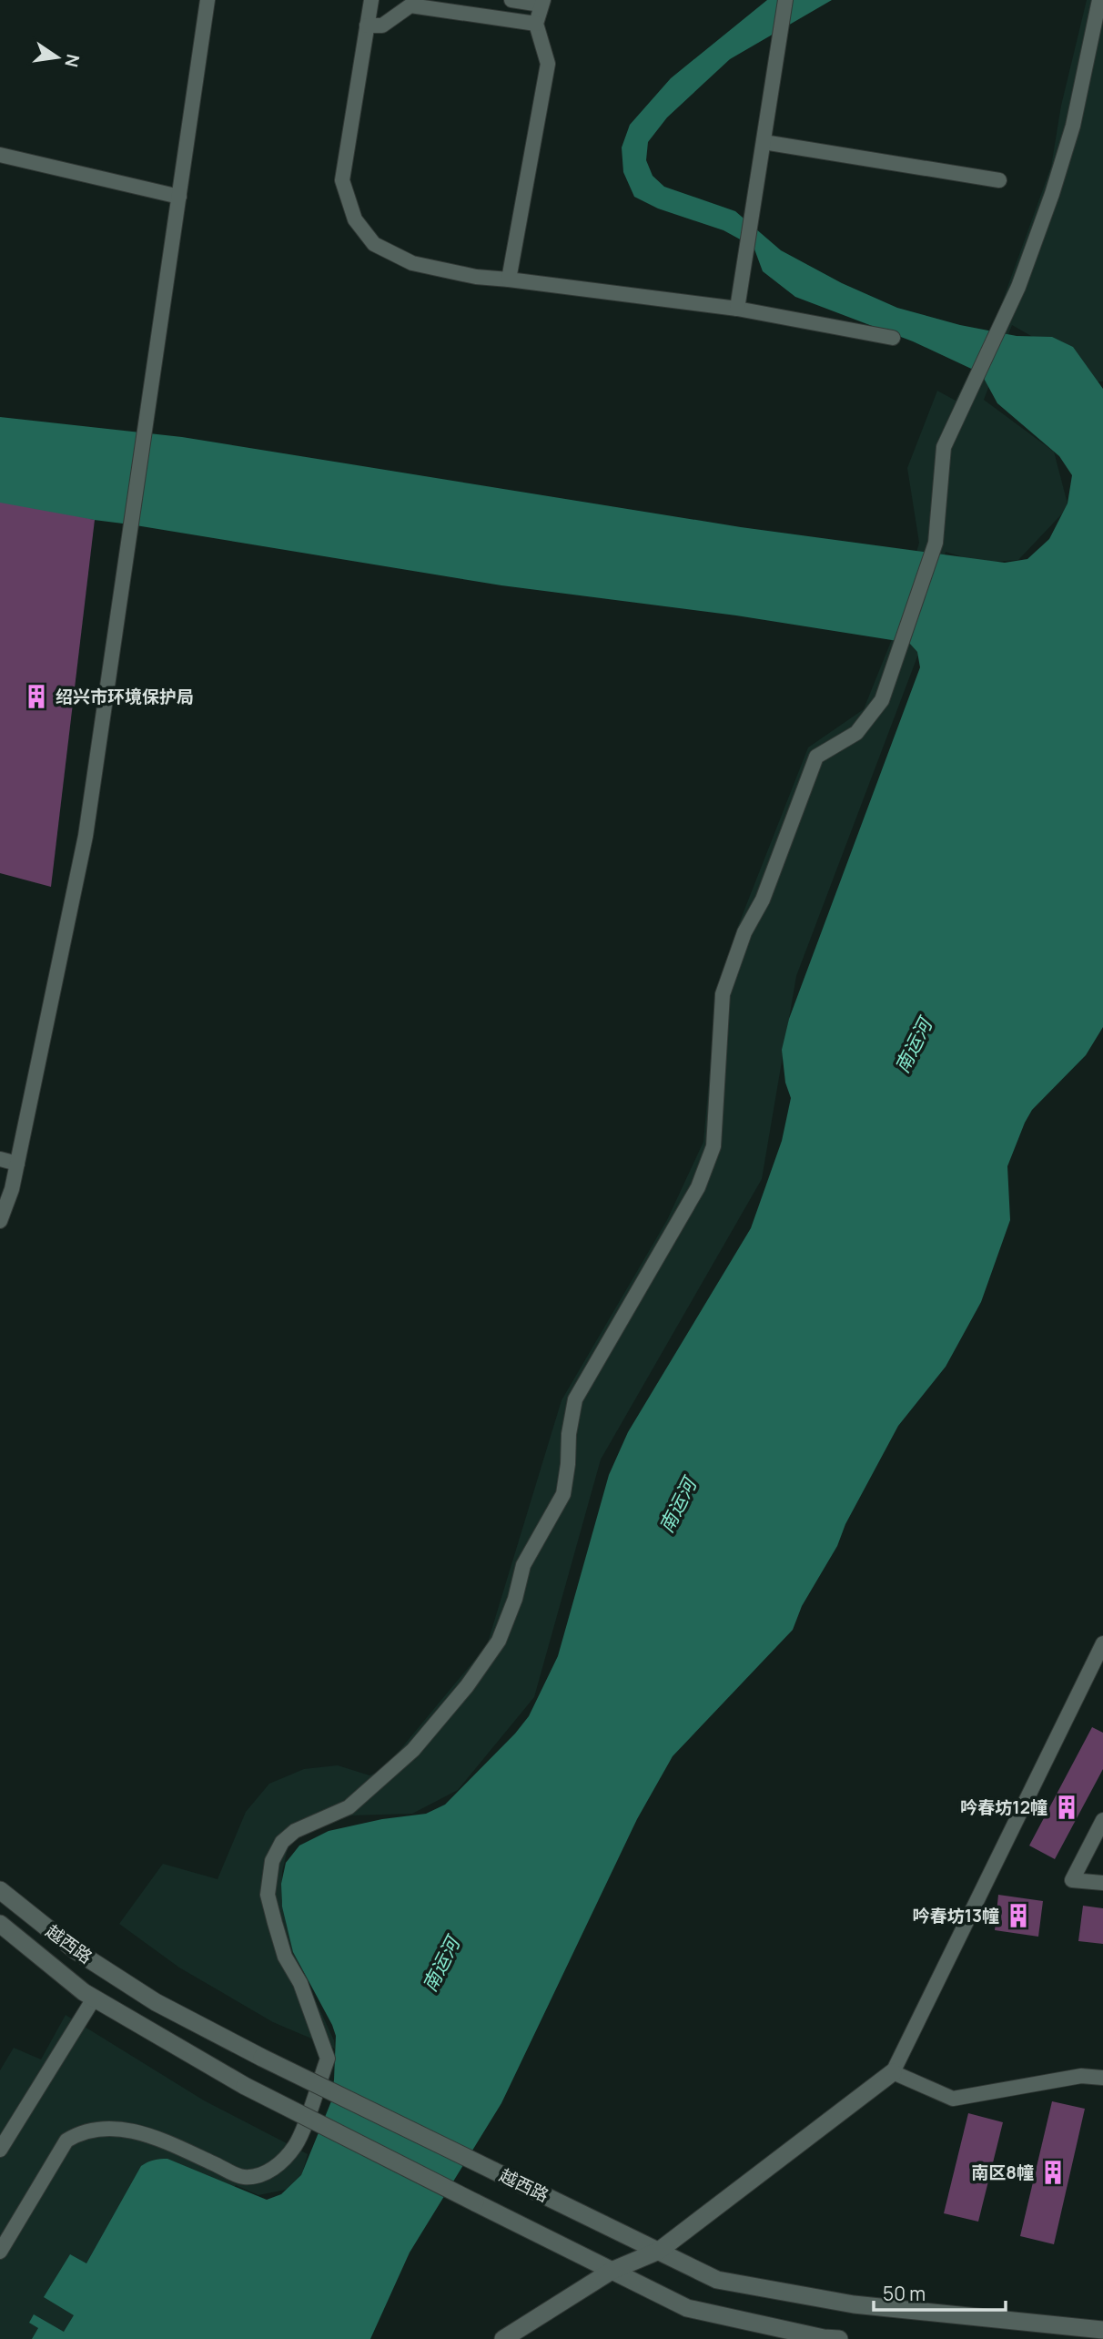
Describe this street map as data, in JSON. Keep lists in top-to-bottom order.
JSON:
{
  "streets": {
    "main road": ["越西路"]
  },
  "water": ["南运河"],
  "places": {
    "building": [
      "绍兴市环境保护局",
      "吟春坊12幢",
      "吟春坊13幢",
      "南区8幢"
    ]
  },
  "scale_bar": "50 m",
  "north": "right"
}
